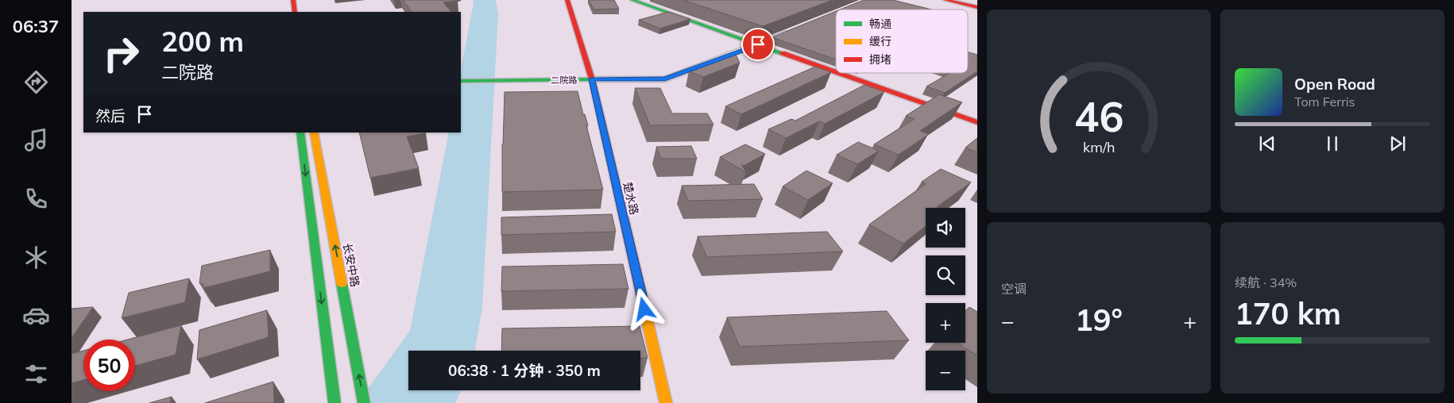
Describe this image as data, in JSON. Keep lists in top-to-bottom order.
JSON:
{
  "streets": {
    "main road": ["二院路", "楚水路", "长安中路"]
  },
  "crossings": [
    ["二院路", "楚水路"]
  ],
  "legend": ["畅通", "缓行", "拥堵"],
  "page": {
    "tabs": "06:37",
    "turn": ["200 m", "二院路"],
    "song": ["Open Road", "Tom Ferris"],
    "then": "然后",
    "map_buttons": ["+", "−"],
    "tile": [
      "空调",
      ["续航 · 34%", "170 km"]
    ],
    "heat": ["−", "19°", "+"],
    "limit": "50",
    "trip": "06:38 · 1 分钟 · 350 m",
    "gauge": ["46", "km/h"]
  }
}
